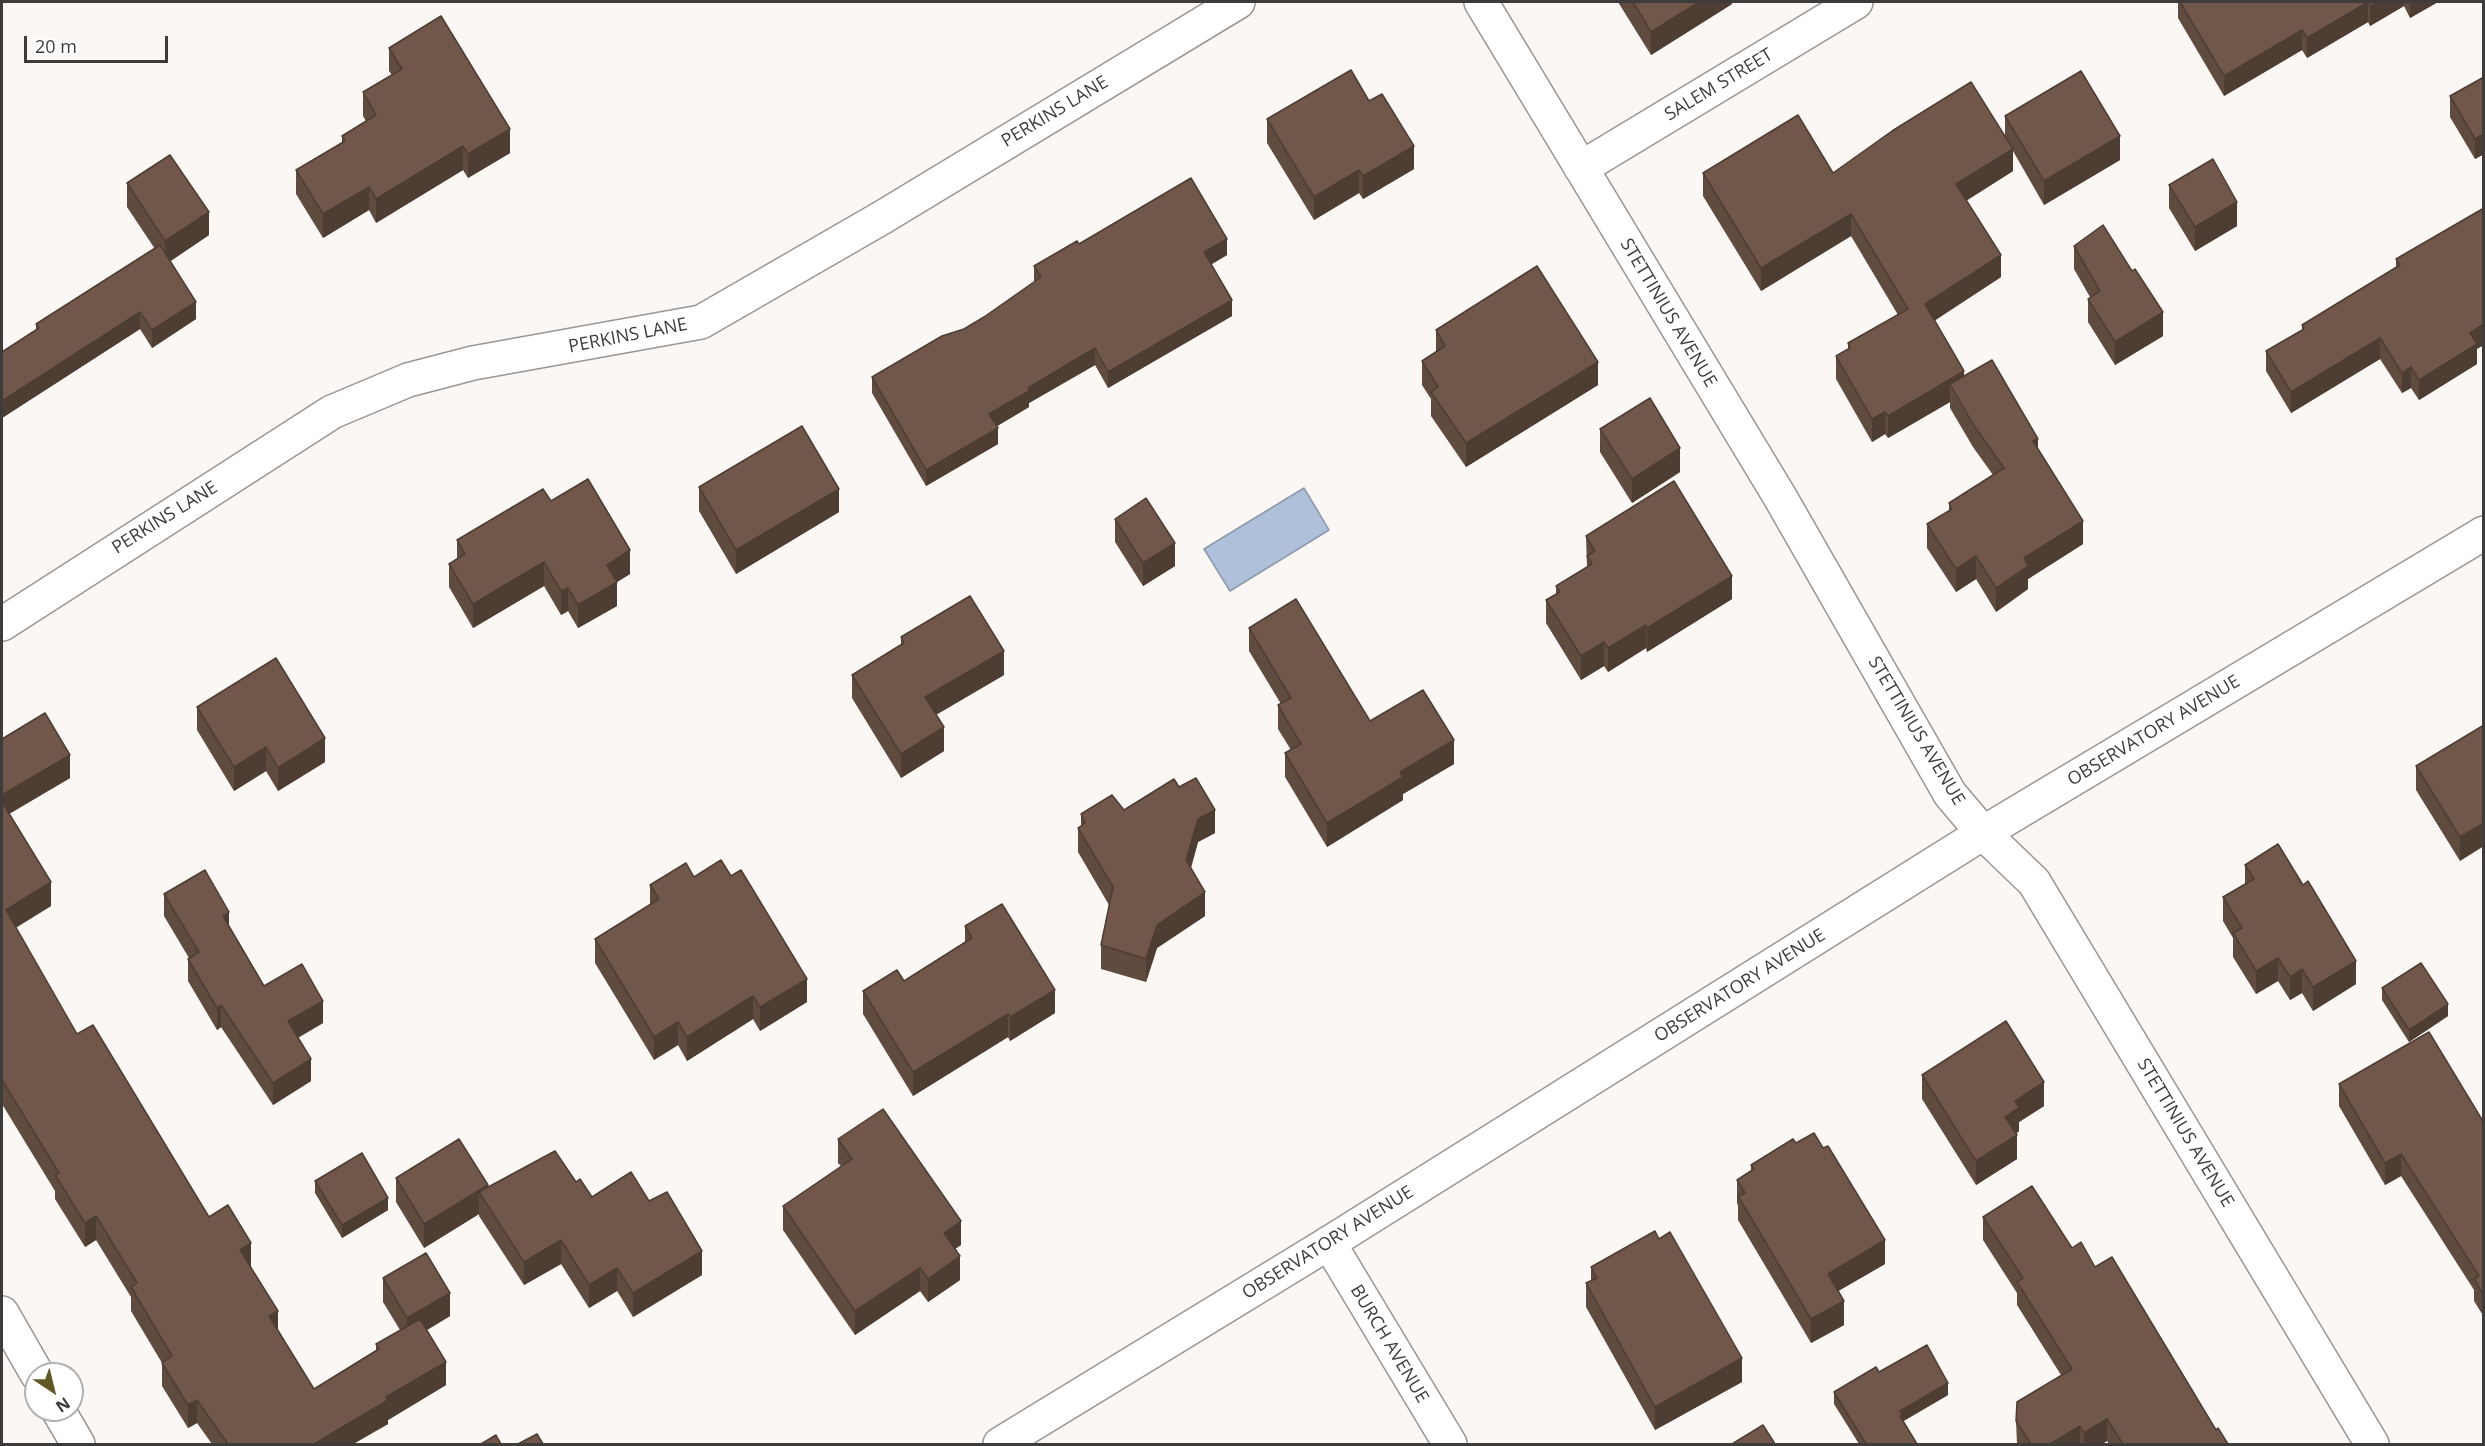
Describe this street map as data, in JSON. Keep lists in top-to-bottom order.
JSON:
{
  "streets": {
    "street": [
      "SALEM STREET",
      "PERKINS LANE",
      "STETTINIUS AVENUE",
      "OBSERVATORY AVENUE",
      "BURCH AVENUE"
    ]
  },
  "crossings": [
    ["SALEM STREET", "STETTINIUS AVENUE"],
    ["STETTINIUS AVENUE", "OBSERVATORY AVENUE"],
    ["OBSERVATORY AVENUE", "BURCH AVENUE"]
  ],
  "scale_bar": "20 m",
  "north": "bottom right"
}
